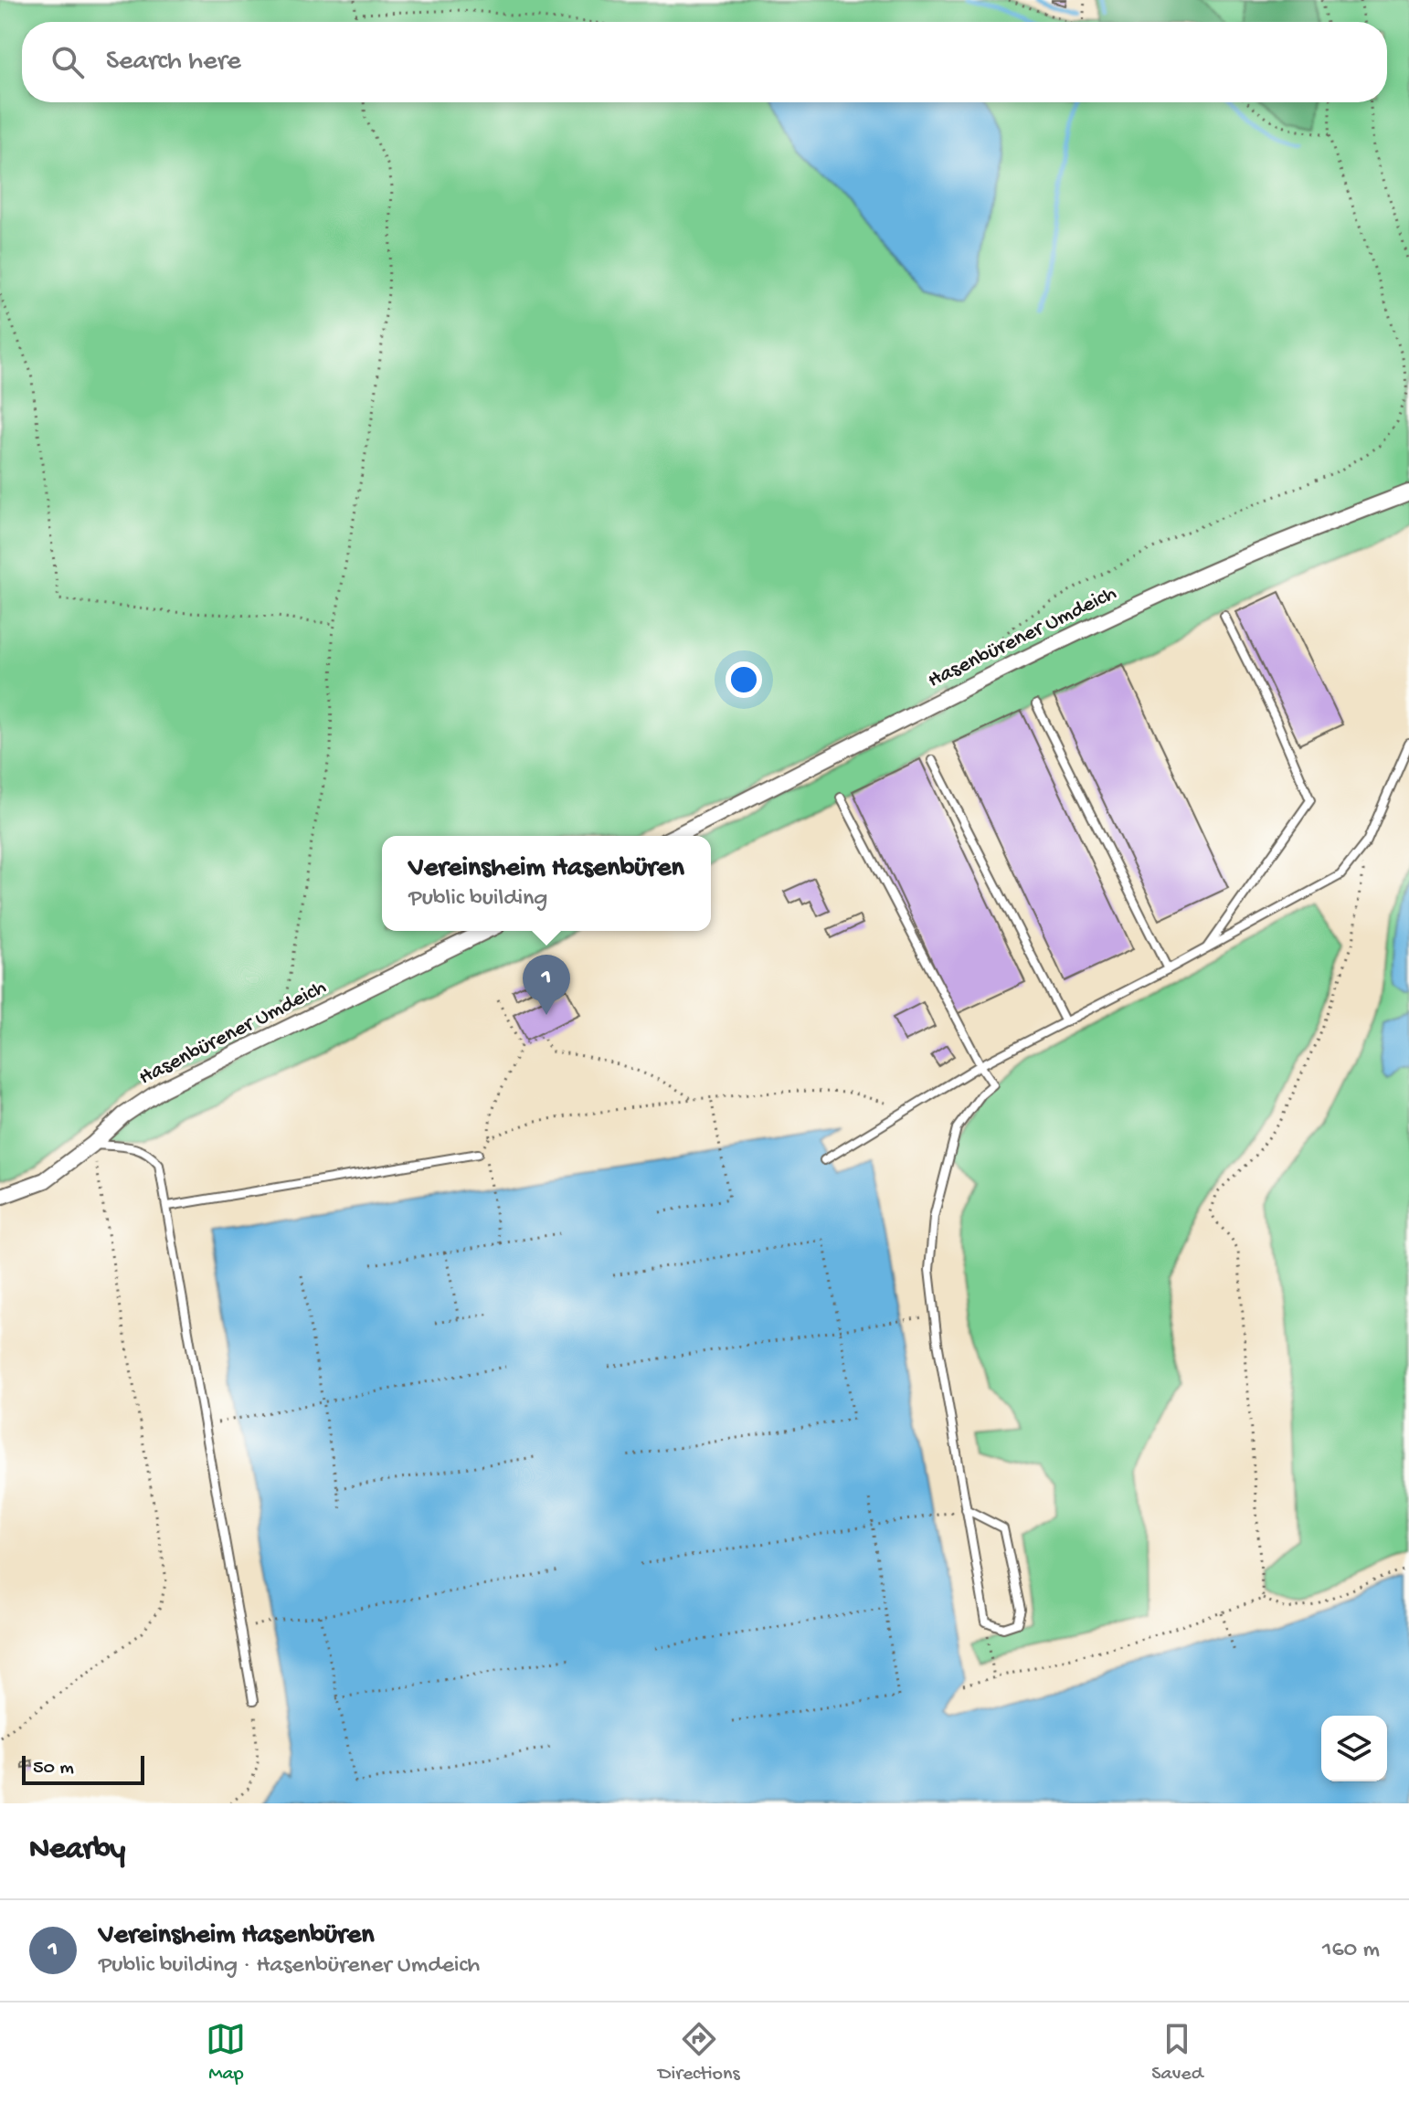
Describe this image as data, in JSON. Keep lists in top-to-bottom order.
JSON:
{
  "streets": {
    "street": ["Hasenbürener Umdeich"]
  },
  "scale_bar": "50 m",
  "page": {
    "search": "Search here",
    "popup": ["Vereinsheim Hasenbüren", "Public building"],
    "pins": "1",
    "scale": "50 m",
    "heading": "Nearby",
    "list": [
      {
        "mark": "1",
        "name": "Vereinsheim Hasenbüren",
        "note": "Public building · Hasenbürener Umdeich",
        "value": "160 m"
      }
    ],
    "nav": ["Map", "Directions", "Saved"]
  }
}
